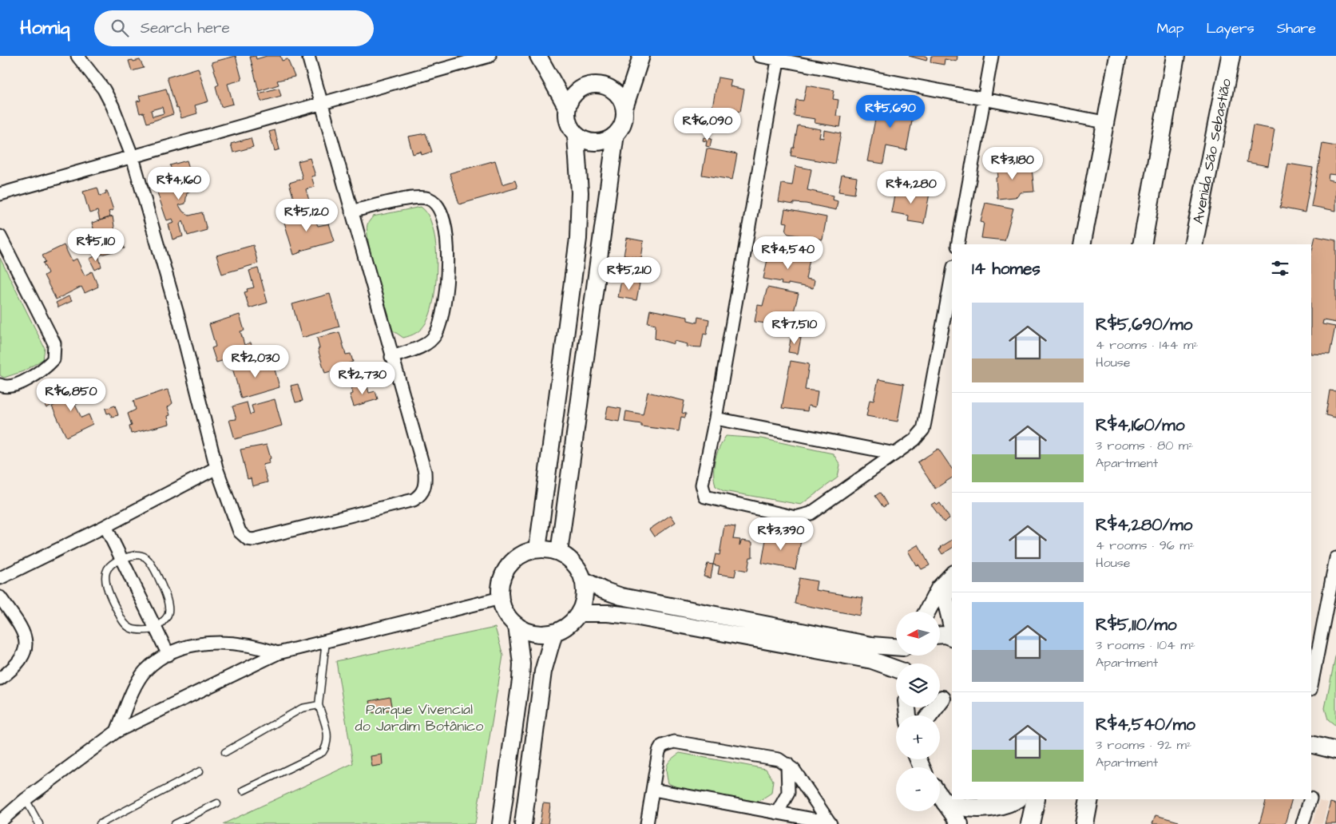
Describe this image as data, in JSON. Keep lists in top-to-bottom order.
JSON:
{
  "streets": {
    "main road": ["Avenida São Sebastião"]
  },
  "parks": ["Parque Vivencial do Jardim Botânico"],
  "north": "left",
  "page": {
    "header": "Homiq",
    "search": "Search here",
    "nav": ["Map", "Layers", "Share"],
    "price": [
      "R$5,690",
      "R$6,090",
      "R$3,180",
      "R$4,160",
      "R$4,280",
      "R$5,120",
      "R$5,110",
      "R$4,540",
      "R$5,210",
      "R$7,510",
      "R$2,030",
      "R$2,730",
      "R$6,850",
      "R$3,390"
    ],
    "heading": "14 homes",
    "list": [
      {
        "name": "R$5,690/mo",
        "note": "4 rooms · 144 m² · House"
      },
      {
        "name": "R$4,160/mo",
        "note": "3 rooms · 80 m² · Apartment"
      },
      {
        "name": "R$4,280/mo",
        "note": "4 rooms · 96 m² · House"
      },
      {
        "name": "R$5,110/mo",
        "note": "3 rooms · 104 m² · Apartment"
      },
      {
        "name": "R$4,540/mo",
        "note": "3 rooms · 92 m² · Apartment"
      }
    ],
    "map_buttons": ["+", "−"]
  }
}
